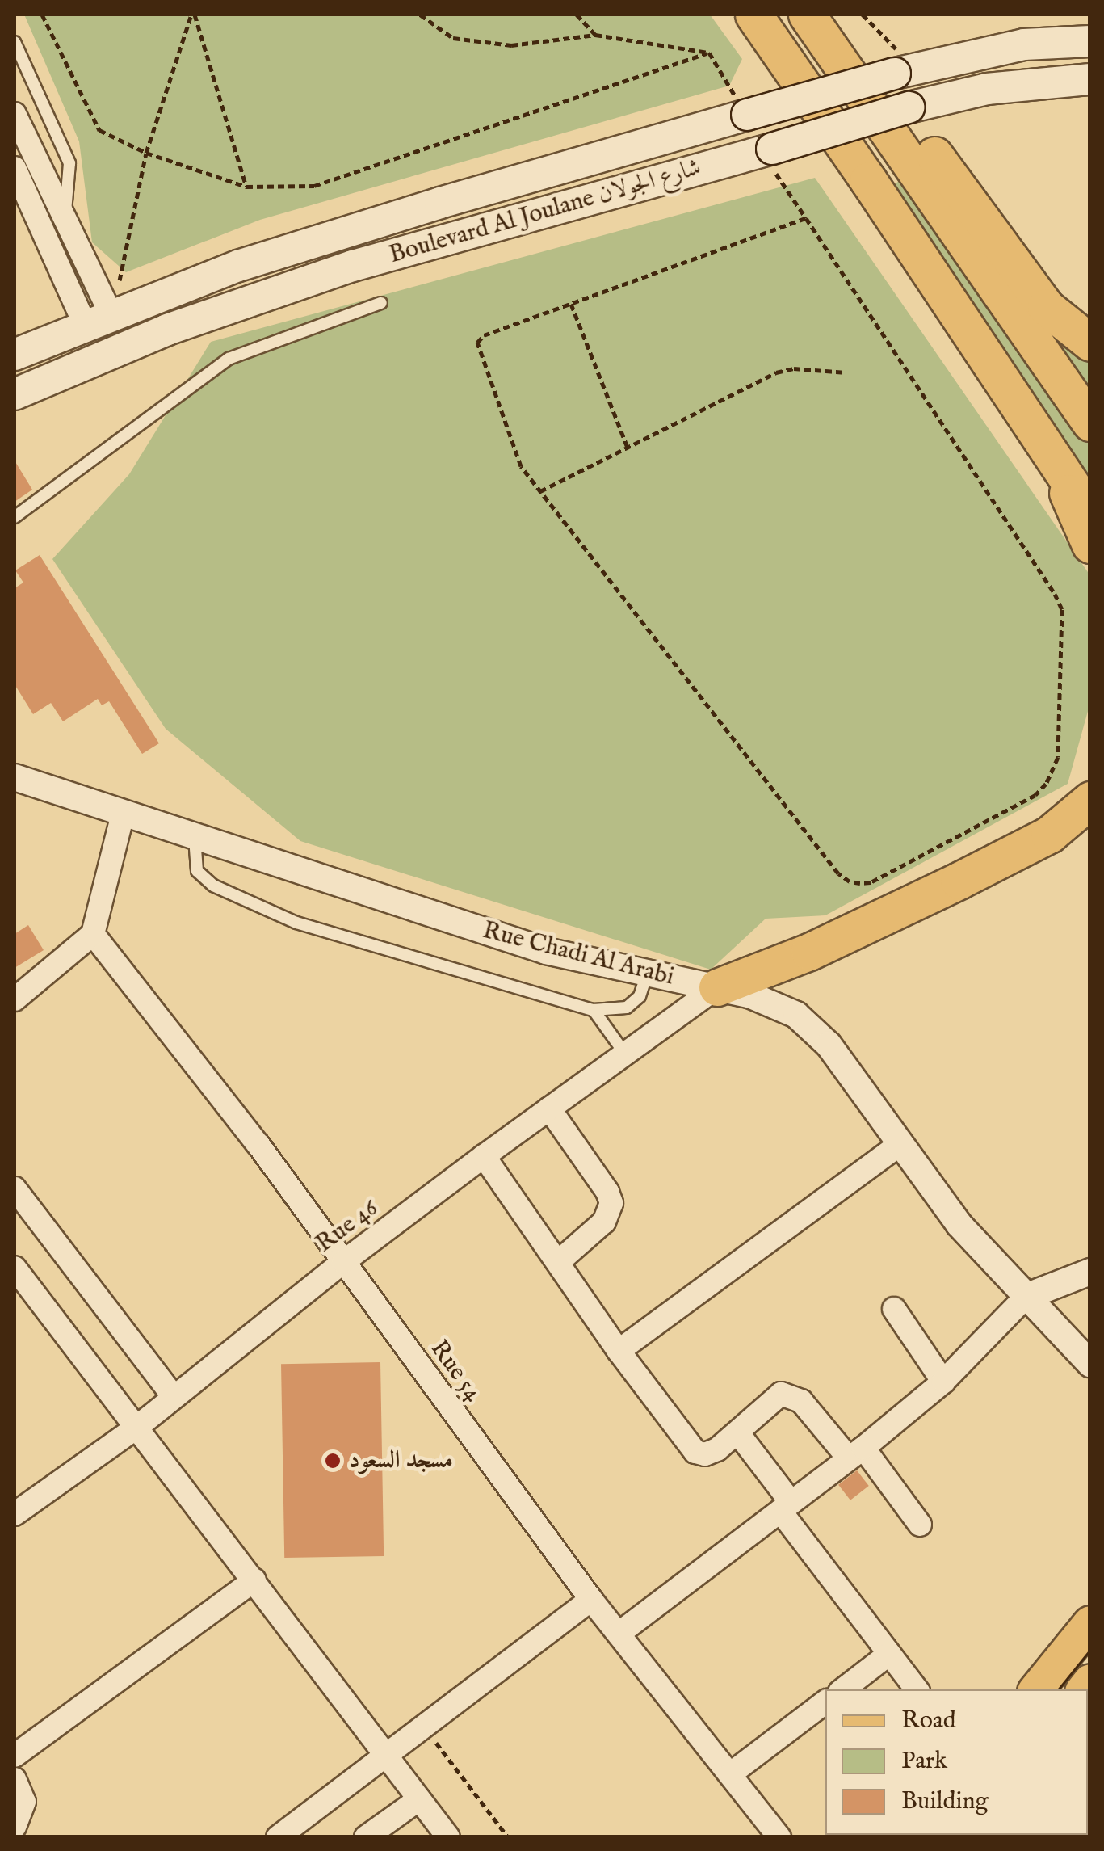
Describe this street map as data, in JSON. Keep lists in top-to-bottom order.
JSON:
{
  "streets": {
    "main road": ["Boulevard Al Joulane شارع الجولان"],
    "street": ["Rue Chadi Al Arabi", "Rue 46", "Rue 54"]
  },
  "crossings": [
    ["Rue Chadi Al Arabi", "Rue 46"],
    ["Rue 46", "Rue 54"]
  ],
  "places": ["مسجد السعود"],
  "legend": ["Road", "Park", "Building"]
}
